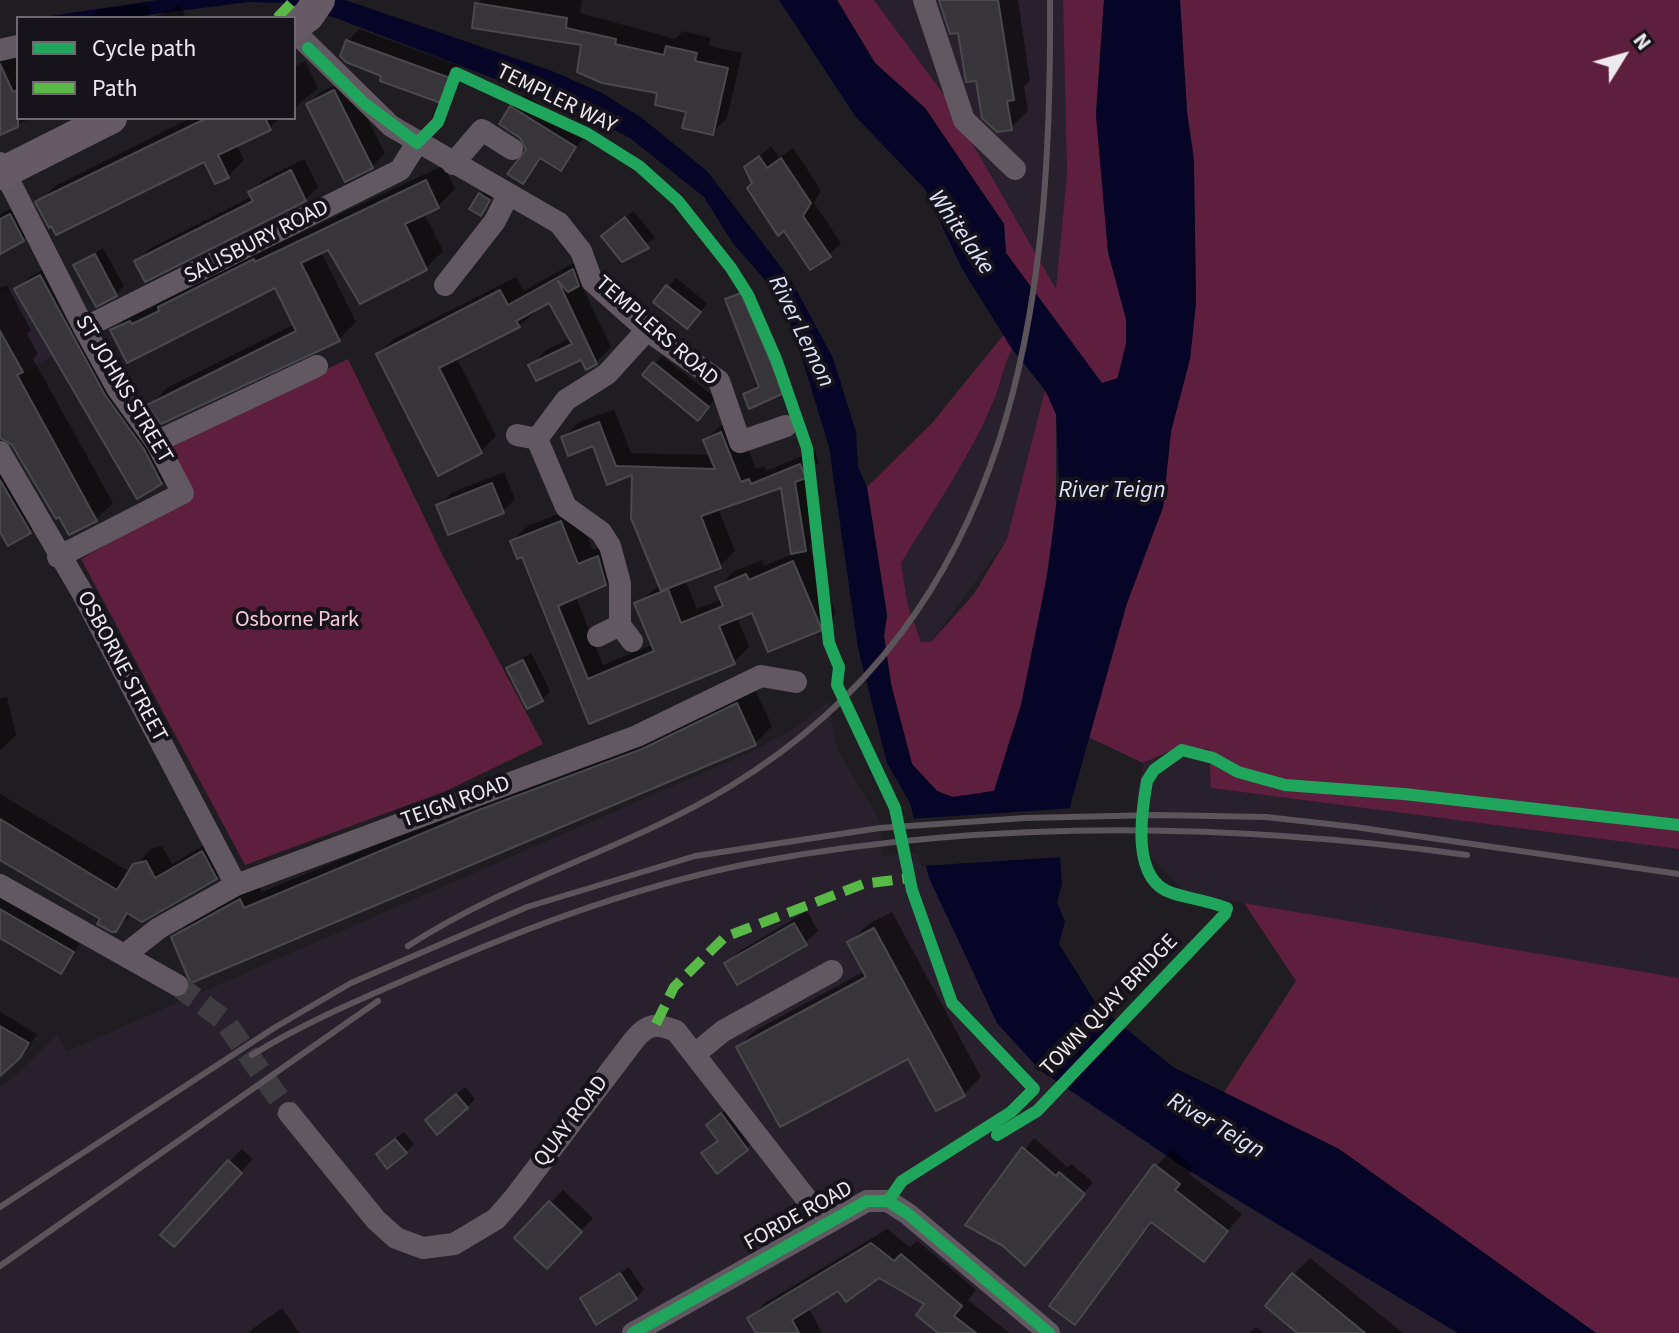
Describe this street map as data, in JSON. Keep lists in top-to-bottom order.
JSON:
{
  "streets": {
    "street": [
      "SALISBURY ROAD",
      "TEMPLERS ROAD",
      "ST JOHNS STREET",
      "OSBORNE STREET",
      "TEIGN ROAD",
      "QUAY ROAD",
      "FORDE ROAD"
    ],
    "cycle path": ["TEMPLER WAY", "TOWN QUAY BRIDGE"]
  },
  "crossings": [
    ["SALISBURY ROAD", "TEMPLERS ROAD"],
    ["SALISBURY ROAD", "ST JOHNS STREET"],
    ["ST JOHNS STREET", "OSBORNE STREET"],
    ["OSBORNE STREET", "TEIGN ROAD"],
    ["QUAY ROAD", "FORDE ROAD"]
  ],
  "water": ["Whitelake", "River Lemon", "River Teign"],
  "parks": ["Osborne Park"],
  "legend": ["Cycle path", "Path"],
  "north": "top right"
}
